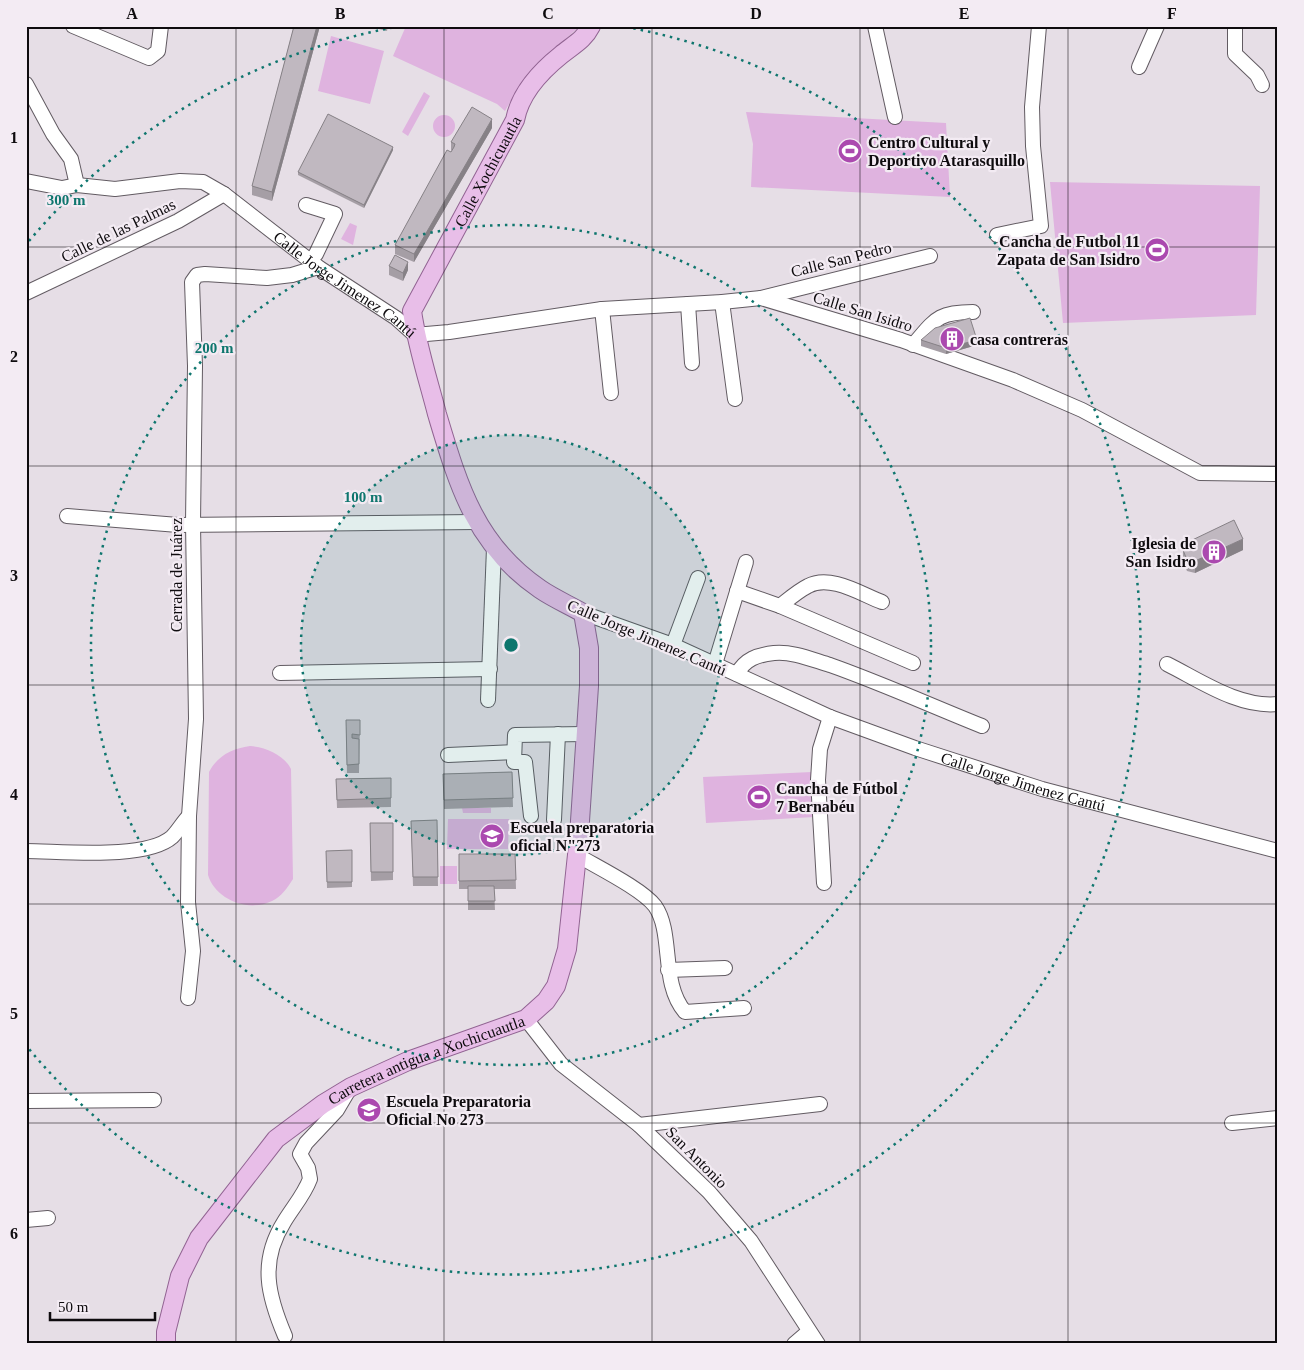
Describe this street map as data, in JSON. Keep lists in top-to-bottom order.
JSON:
{
  "streets": {
    "main road": ["Calle Xochicuautla", "Calle Jorge Jimenez Cantú", "Carretera antigua a Xochicuautla"],
    "street": [
      "Calle de las Palmas",
      "Calle San Pedro",
      "Calle San Isidro",
      "Cerrada de Juárez",
      "San Antonio"
    ]
  },
  "crossings": [
    ["Calle Xochicuautla", "Calle Jorge Jimenez Cantú"],
    ["Calle Xochicuautla", "Calle San Isidro"],
    ["Calle de las Palmas", "Calle Jorge Jimenez Cantú"],
    ["Calle San Pedro", "Calle San Isidro"],
    ["Calle Jorge Jimenez Cantú", "Calle San Isidro"],
    ["Calle Jorge Jimenez Cantú", "Cerrada de Juárez"],
    ["Calle Jorge Jimenez Cantú", "Carretera antigua a Xochicuautla"],
    ["Carretera antigua a Xochicuautla", "San Antonio"]
  ],
  "places": {
    "sports": ["Centro Cultural y Deportivo Atarasquillo", "Cancha de Futbol 11 Zapata de San Isidro", "Cancha de Fútbol 7 Bernabéu"],
    "building": ["casa contreras", "Iglesia de San Isidro"],
    "school or university": ["Escuela preparatoria oficial N\"273", "Escuela Preparatoria Oficial No 273"]
  },
  "scale_bar": "50 m",
  "grid": {
    "columns": [
      "A",
      "B",
      "C",
      "D",
      "E",
      "F"
    ],
    "rows": [
      "1",
      "2",
      "3",
      "4",
      "5",
      "6"
    ]
  },
  "rings": ["300 m", "200 m", "100 m"]
}
